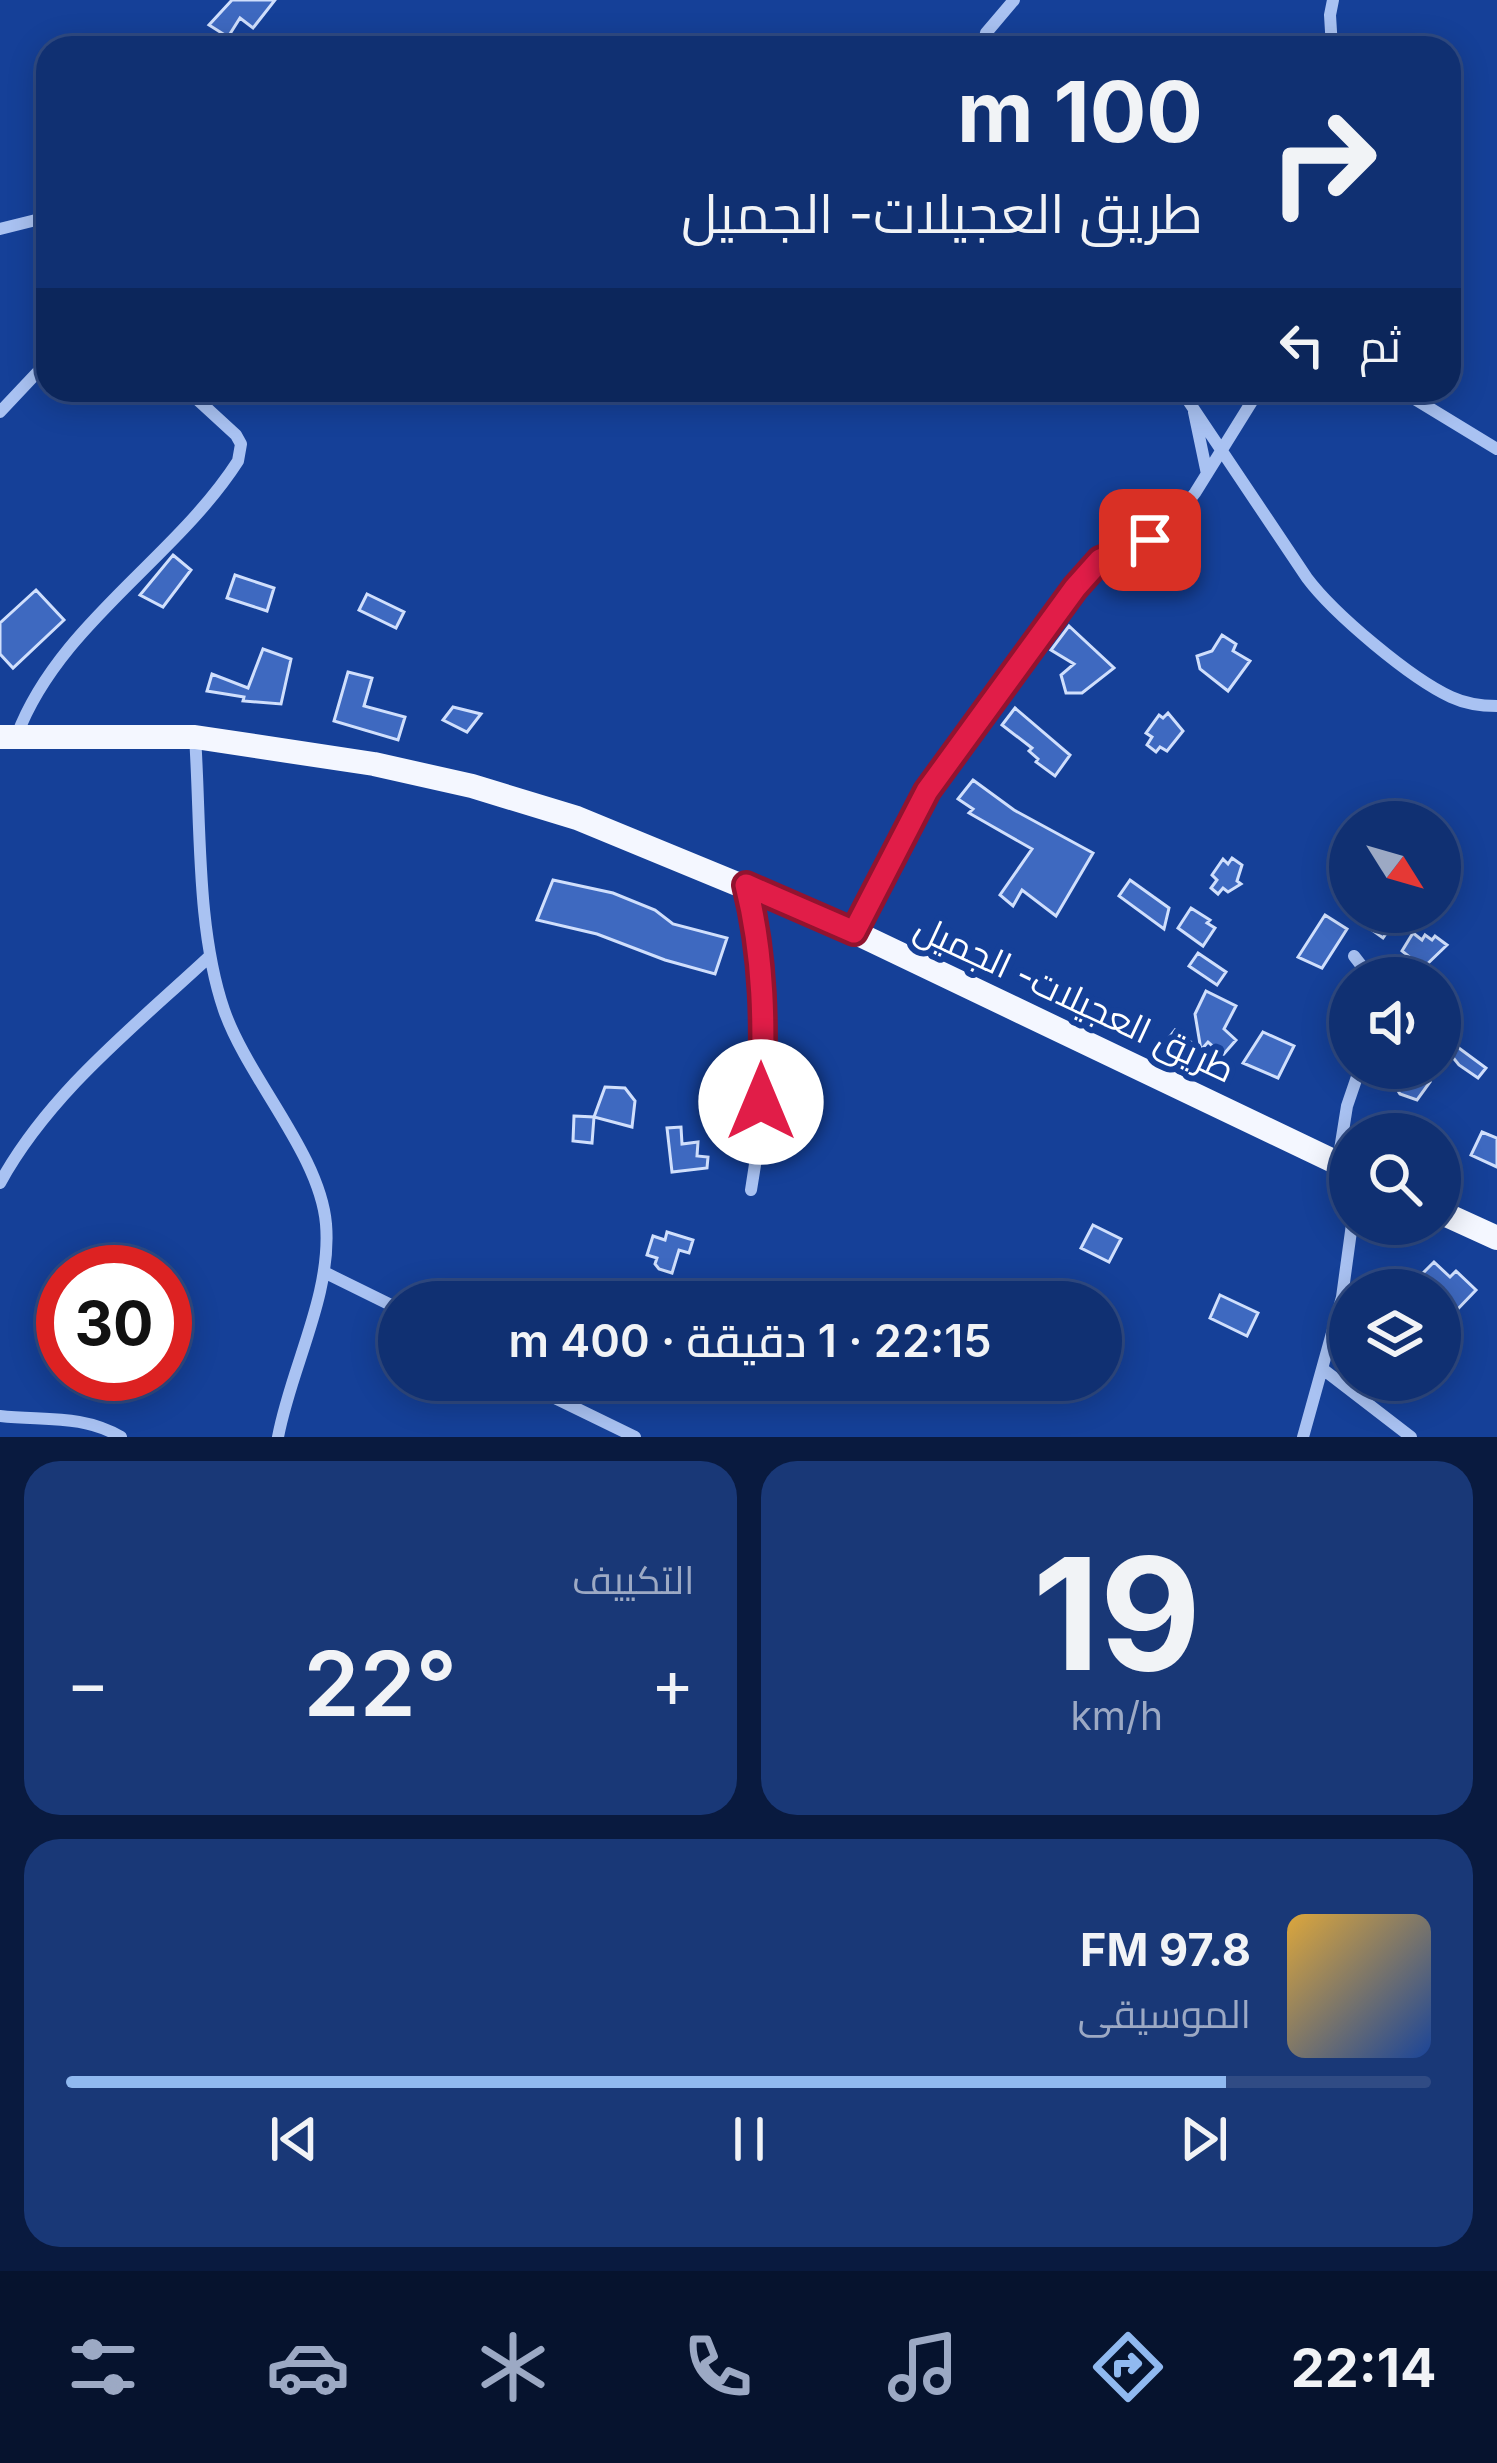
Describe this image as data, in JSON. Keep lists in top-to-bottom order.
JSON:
{
  "streets": {
    "main road": ["طريق العجيلات- الجميل"]
  },
  "north": "bottom right",
  "page": {
    "turn": ["100 m", "طريق العجيلات- الجميل"],
    "then": "ثم",
    "limit": "30",
    "trip": "22:15 · 1 دقيقة · 400 m",
    "tile": [
      ["19", "km/h"],
      "التكييف"
    ],
    "heat": ["−", "22°", "+"],
    "song": ["97.8 FM", "الموسيقى"],
    "tabs": "22:14"
  }
}
